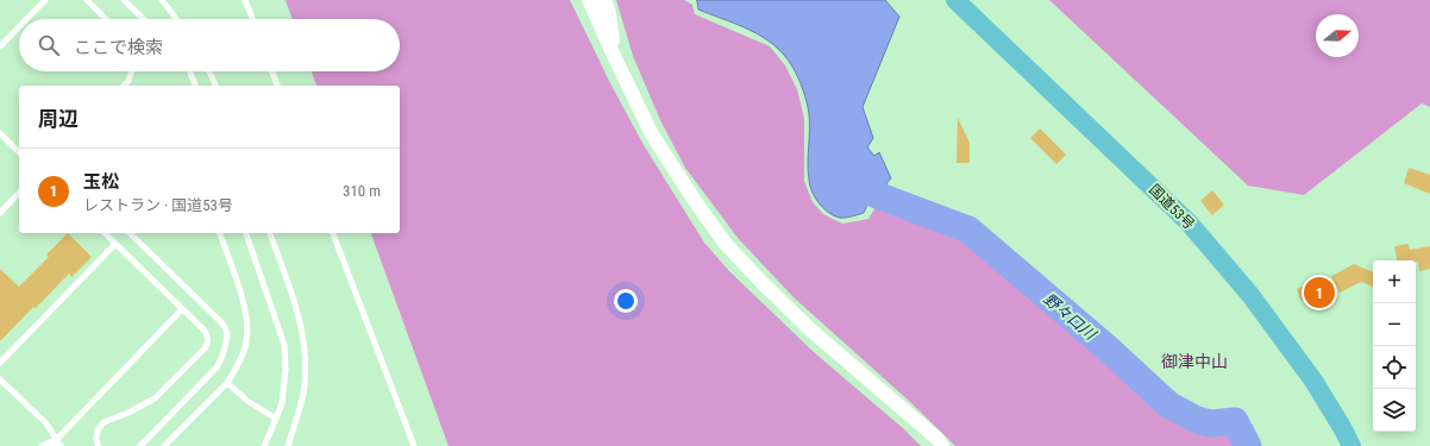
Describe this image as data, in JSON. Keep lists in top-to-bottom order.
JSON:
{
  "streets": {
    "highway": ["国道53号"]
  },
  "districts": ["御津中山"],
  "water": ["野々口川"],
  "north": "right",
  "page": {
    "search": "ここで検索",
    "heading": "周辺",
    "list": [
      {
        "mark": "1",
        "name": "玉松",
        "note": "レストラン · 国道53号",
        "value": "310 m"
      }
    ],
    "map_buttons": ["+", "−"],
    "pins": "1"
  }
}
